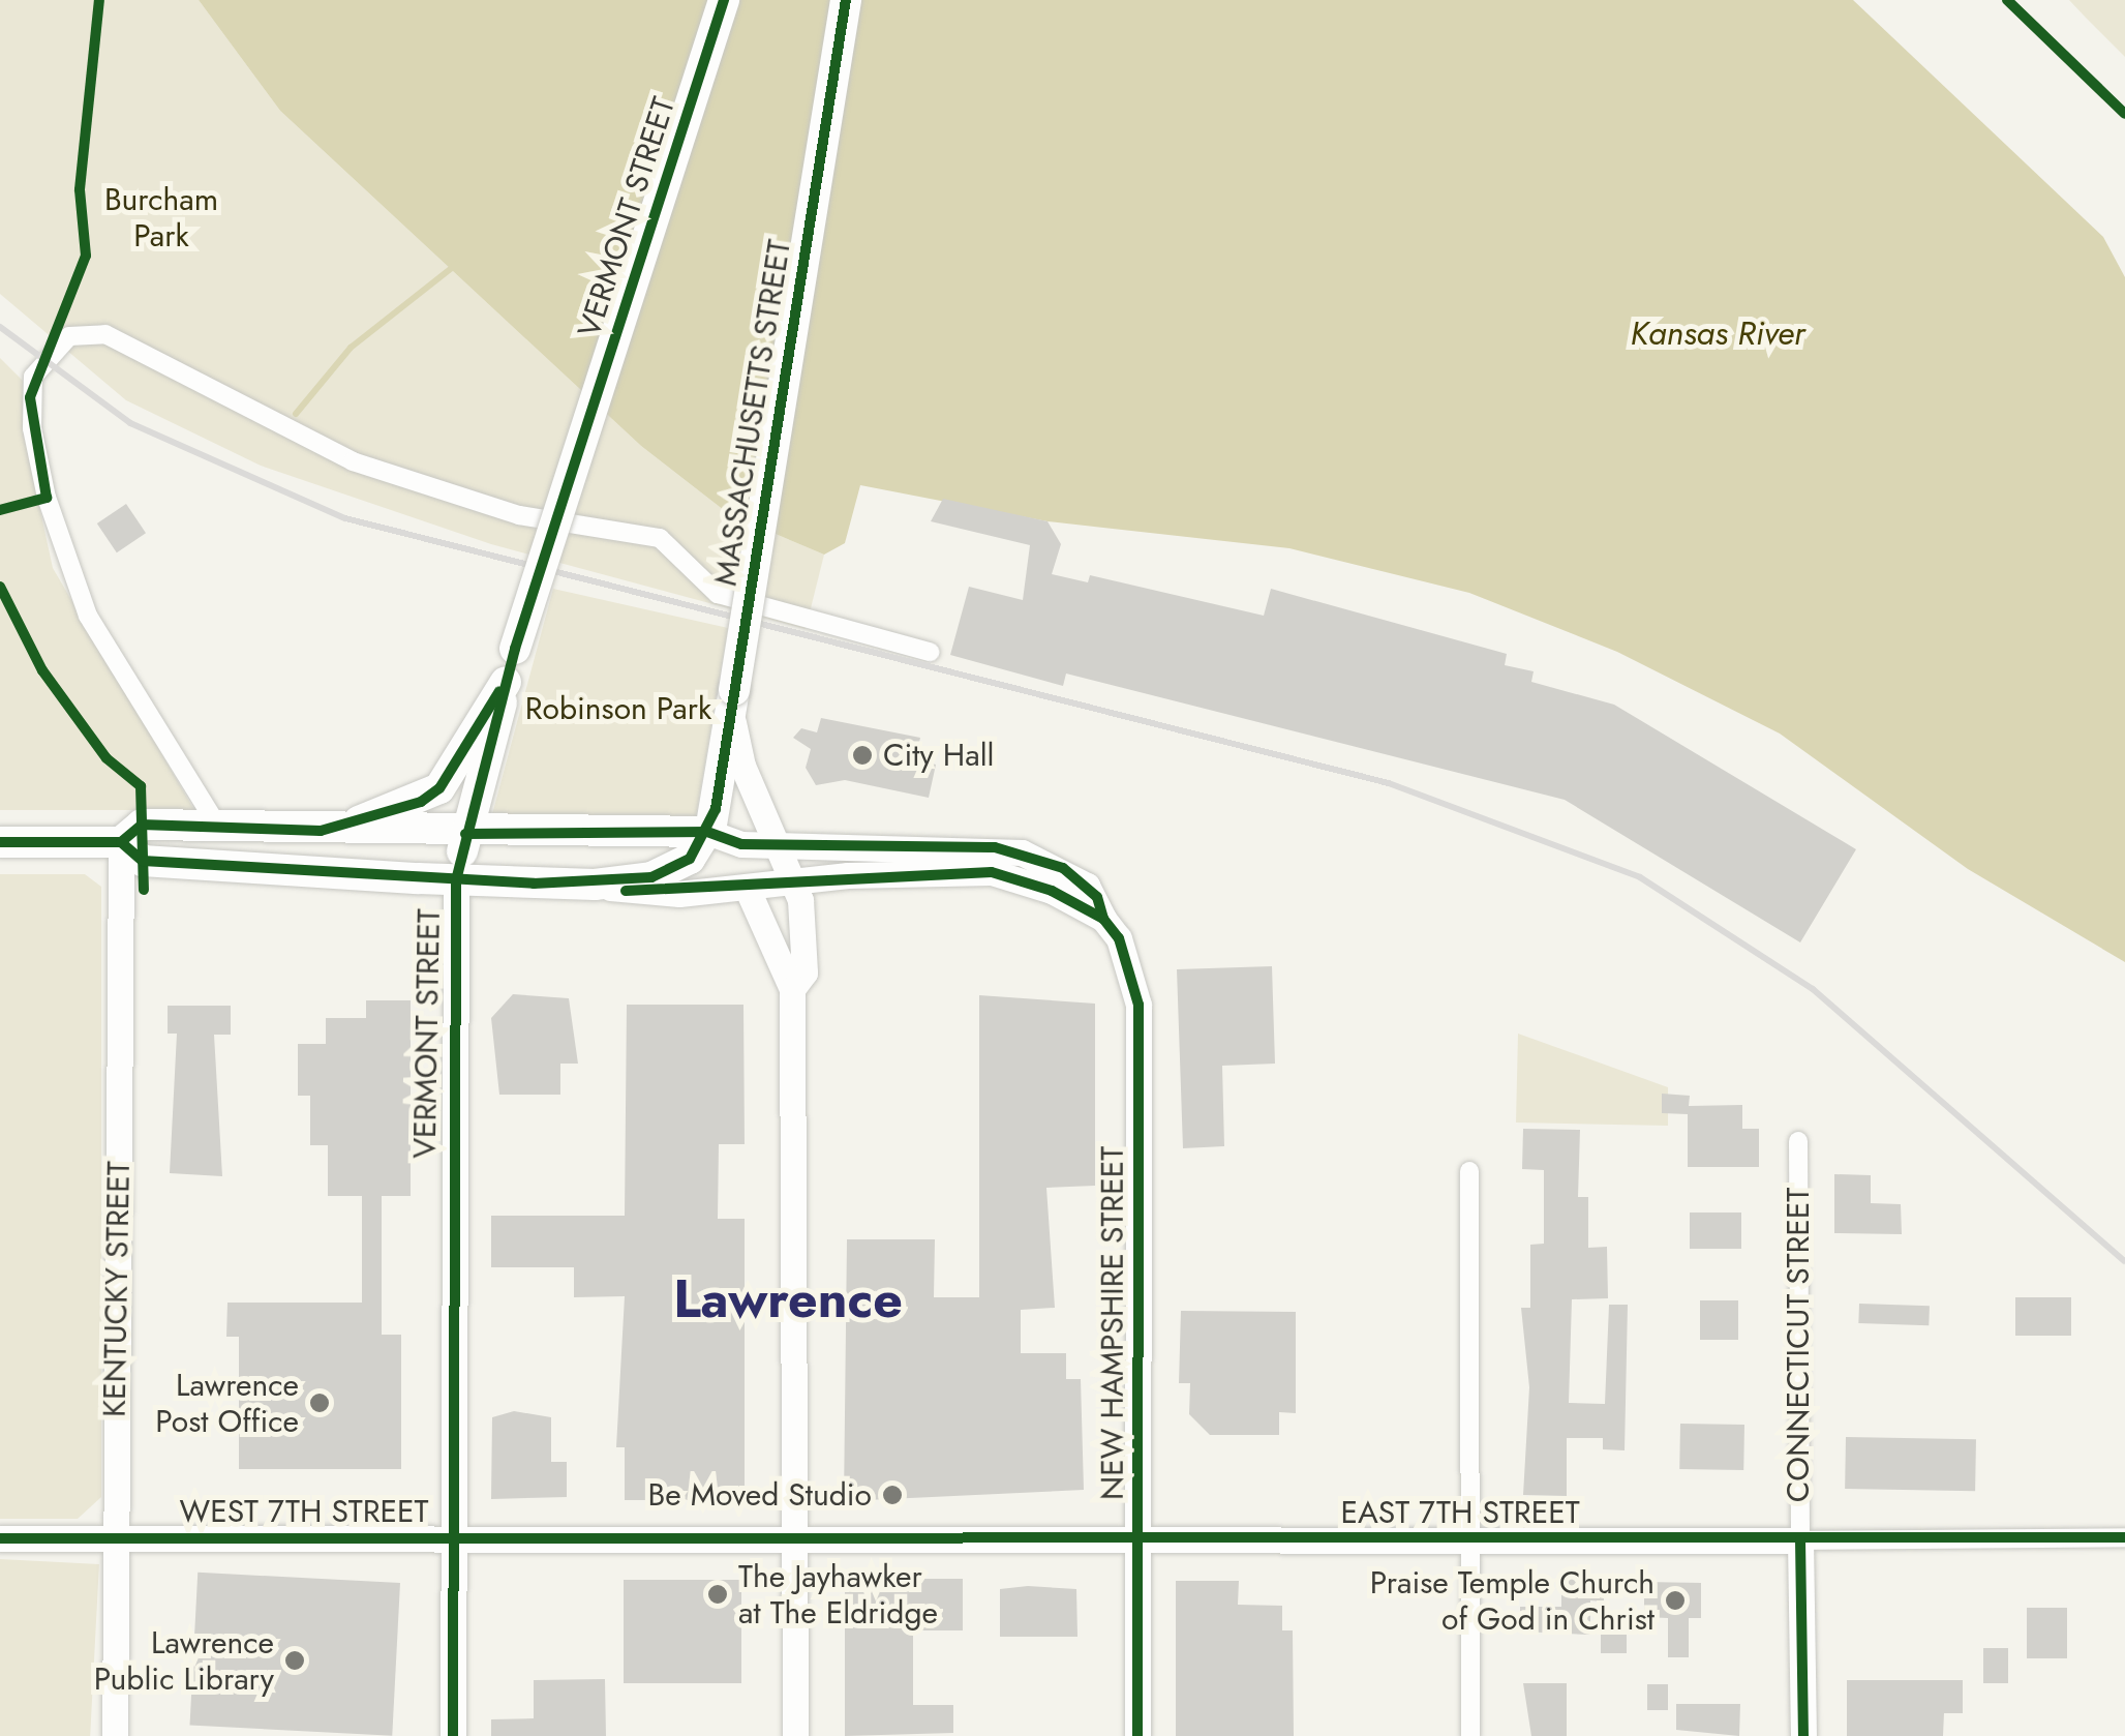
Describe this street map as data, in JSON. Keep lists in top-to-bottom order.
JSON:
{
  "streets": {
    "highway": ["VERMONT STREET", "MASSACHUSETTS STREET"],
    "street": [
      "KENTUCKY STREET",
      "NEW HAMPSHIRE STREET",
      "CONNECTICUT STREET",
      "WEST 7TH STREET",
      "EAST 7TH STREET"
    ]
  },
  "crossings": [
    ["VERMONT STREET", "WEST 7TH STREET"],
    ["MASSACHUSETTS STREET", "NEW HAMPSHIRE STREET"],
    ["MASSACHUSETTS STREET", "WEST 7TH STREET"],
    ["MASSACHUSETTS STREET", "EAST 7TH STREET"],
    ["KENTUCKY STREET", "WEST 7TH STREET"],
    ["NEW HAMPSHIRE STREET", "EAST 7TH STREET"],
    ["CONNECTICUT STREET", "EAST 7TH STREET"],
    ["WEST 7TH STREET", "EAST 7TH STREET"]
  ],
  "districts": ["Lawrence"],
  "water": ["Kansas River"],
  "parks": ["Burcham Park", "Robinson Park"],
  "places": [
    "City Hall",
    "Lawrence Post Office",
    "Be Moved Studio",
    "The Jayhawker at The Eldridge",
    "Praise Temple Church of God in Christ",
    "Lawrence Public Library"
  ]
}
